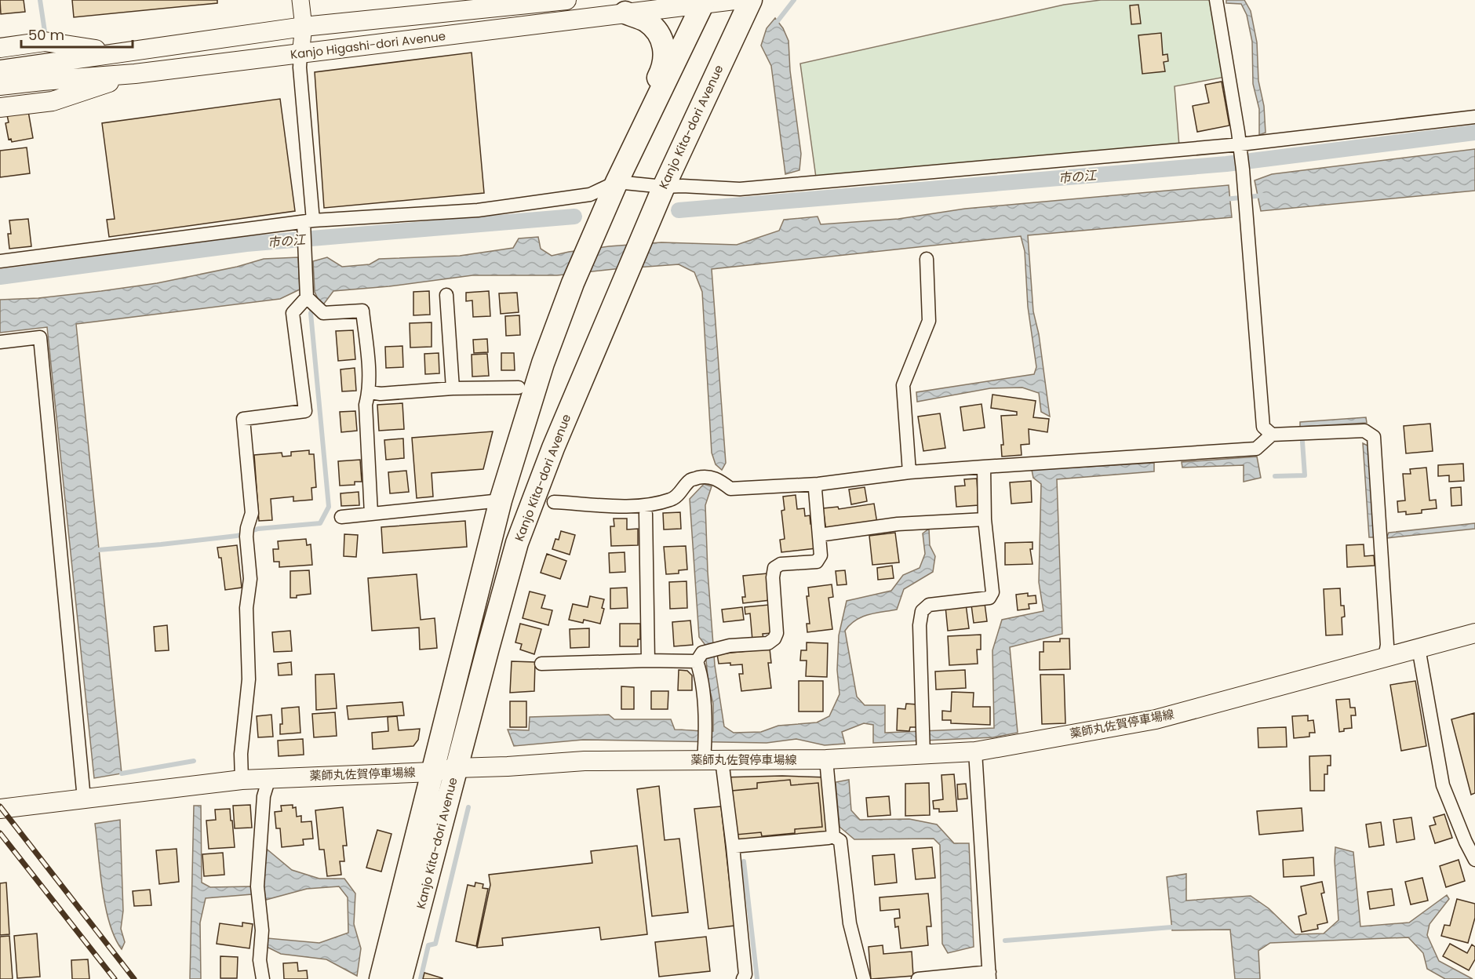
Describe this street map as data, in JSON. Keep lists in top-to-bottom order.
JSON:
{
  "streets": {
    "highway": ["Kanjo Kita-dori Avenue"],
    "main road": ["Kanjo Higashi-dori Avenue", "薬師丸佐賀停車場線"]
  },
  "crossings": [
    ["Kanjo Higashi-dori Avenue", "Kanjo Kita-dori Avenue"],
    ["Kanjo Kita-dori Avenue", "薬師丸佐賀停車場線"]
  ],
  "water": ["市の江"],
  "scale_bar": "50 m"
}
